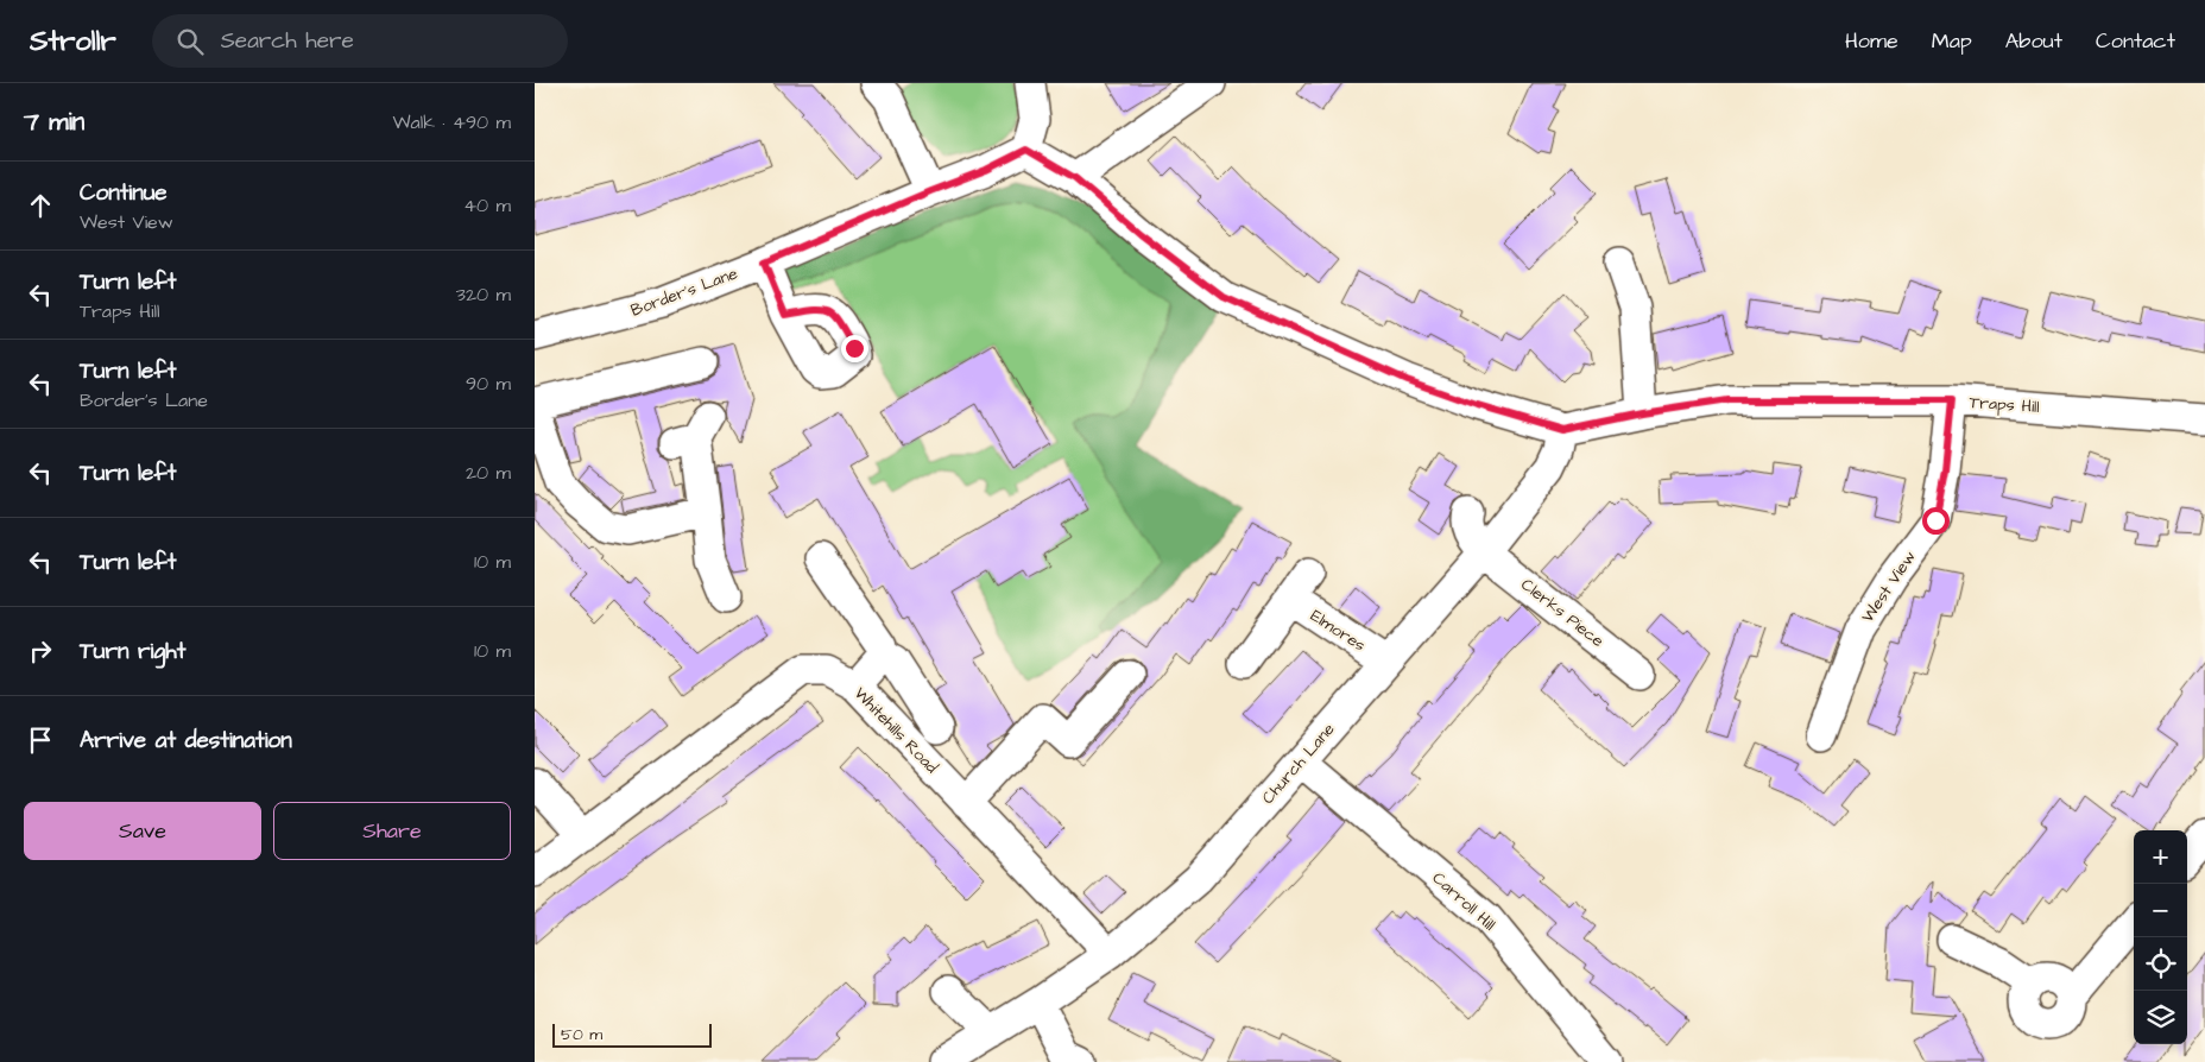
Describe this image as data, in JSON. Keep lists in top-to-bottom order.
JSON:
{
  "streets": {
    "street": [
      "Border's Lane",
      "Traps Hill",
      "West View",
      "Clerks Piece",
      "Elmores",
      "Whitehills Road",
      "Church Lane",
      "Carroll Hill"
    ]
  },
  "crossings": [
    ["Border's Lane", "Traps Hill"],
    ["Traps Hill", "West View"],
    ["Traps Hill", "Church Lane"],
    ["Clerks Piece", "Church Lane"],
    ["Elmores", "Church Lane"],
    ["Whitehills Road", "Church Lane"],
    ["Church Lane", "Carroll Hill"]
  ],
  "scale_bar": "50 m",
  "page": {
    "header": "Strollr",
    "search": "Search here",
    "nav": [
      "Home",
      "Map",
      "About",
      "Contact"
    ],
    "heading": ["7 min", "Walk · 490 m"],
    "list": [
      ["Continue", "West View", "40 m"],
      ["Turn left", "Traps Hill", "320 m"],
      ["Turn left", "Border's Lane", "90 m"],
      ["Turn left", "20 m"],
      ["Turn left", "10 m"],
      ["Turn right", "10 m"],
      "Arrive at destination"
    ],
    "buttons": ["Save", "Share"],
    "map_buttons": ["+", "−"],
    "scale": "50 m"
  }
}
